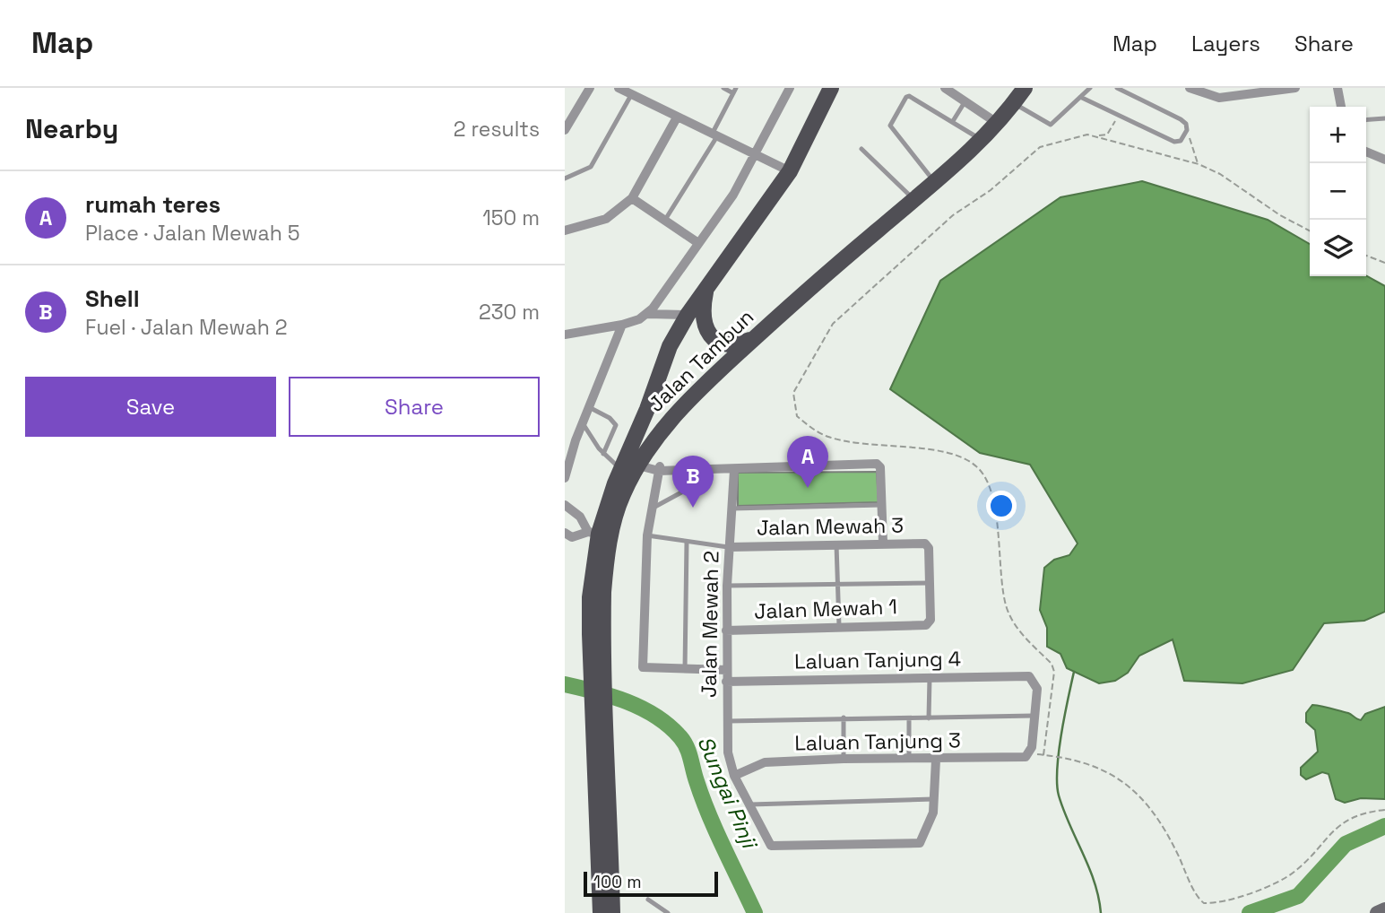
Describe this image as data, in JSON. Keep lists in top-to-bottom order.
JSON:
{
  "streets": {
    "main road": ["Jalan Tambun"],
    "street": [
      "Jalan Mewah 3",
      "Jalan Mewah 1",
      "Jalan Mewah 2",
      "Laluan Tanjung 4",
      "Laluan Tanjung 3"
    ]
  },
  "crossings": [
    ["Jalan Mewah 3", "Jalan Mewah 1"],
    ["Jalan Mewah 3", "Jalan Mewah 2"],
    ["Jalan Mewah 1", "Jalan Mewah 2"],
    ["Jalan Mewah 2", "Laluan Tanjung 4"],
    ["Jalan Mewah 2", "Laluan Tanjung 3"]
  ],
  "water": ["Sungai Pinji"],
  "scale_bar": "100 m",
  "page": {
    "header": "Map",
    "nav": ["Map", "Layers", "Share"],
    "heading": ["Nearby", "2 results"],
    "map_buttons": ["+", "−"],
    "list": [
      {
        "mark": "A",
        "name": "rumah teres",
        "note": "Place · Jalan Mewah 5",
        "value": "150 m"
      },
      {
        "mark": "B",
        "name": "Shell",
        "note": "Fuel · Jalan Mewah 2",
        "value": "230 m"
      }
    ],
    "buttons": ["Save", "Share"],
    "pins": ["A", "B"],
    "scale": "100 m"
  }
}
